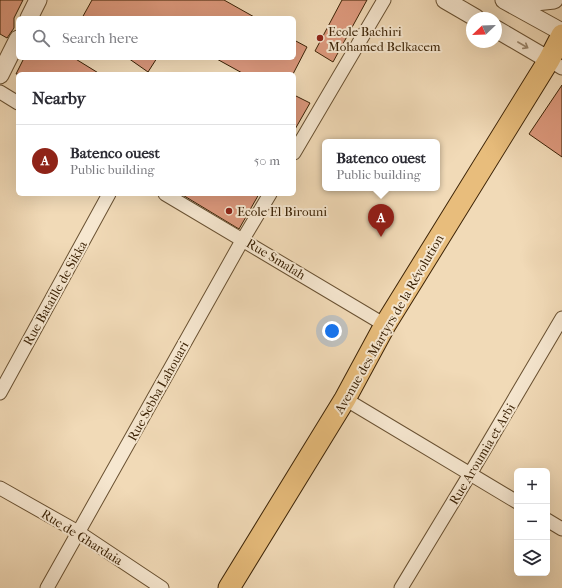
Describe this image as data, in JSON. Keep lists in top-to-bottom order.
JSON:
{
  "streets": {
    "main road": ["Avenue des Martyrs de la Révolution"],
    "street": [
      "Rue Smalah",
      "Rue Bataille de Sikka",
      "Rue Sebba Lahouari",
      "Rue Aroumia et Arbi",
      "Rue de Ghardaia"
    ]
  },
  "crossings": [
    ["Rue Smalah", "Avenue des Martyrs de la Révolution"],
    ["Rue Smalah", "Rue Sebba Lahouari"],
    ["Rue Sebba Lahouari", "Rue de Ghardaia"]
  ],
  "places": ["Ecole Bachiri Mohamed Belkacem", "Ecole El Birouni"],
  "north": "bottom left",
  "page": {
    "search": "Search here",
    "heading": "Nearby",
    "list": [
      {
        "mark": "A",
        "name": "Batenco ouest",
        "note": "Public building",
        "value": "50 m"
      }
    ],
    "popup": ["Batenco ouest", "Public building"],
    "pins": "A",
    "map_buttons": ["+", "−"]
  }
}
